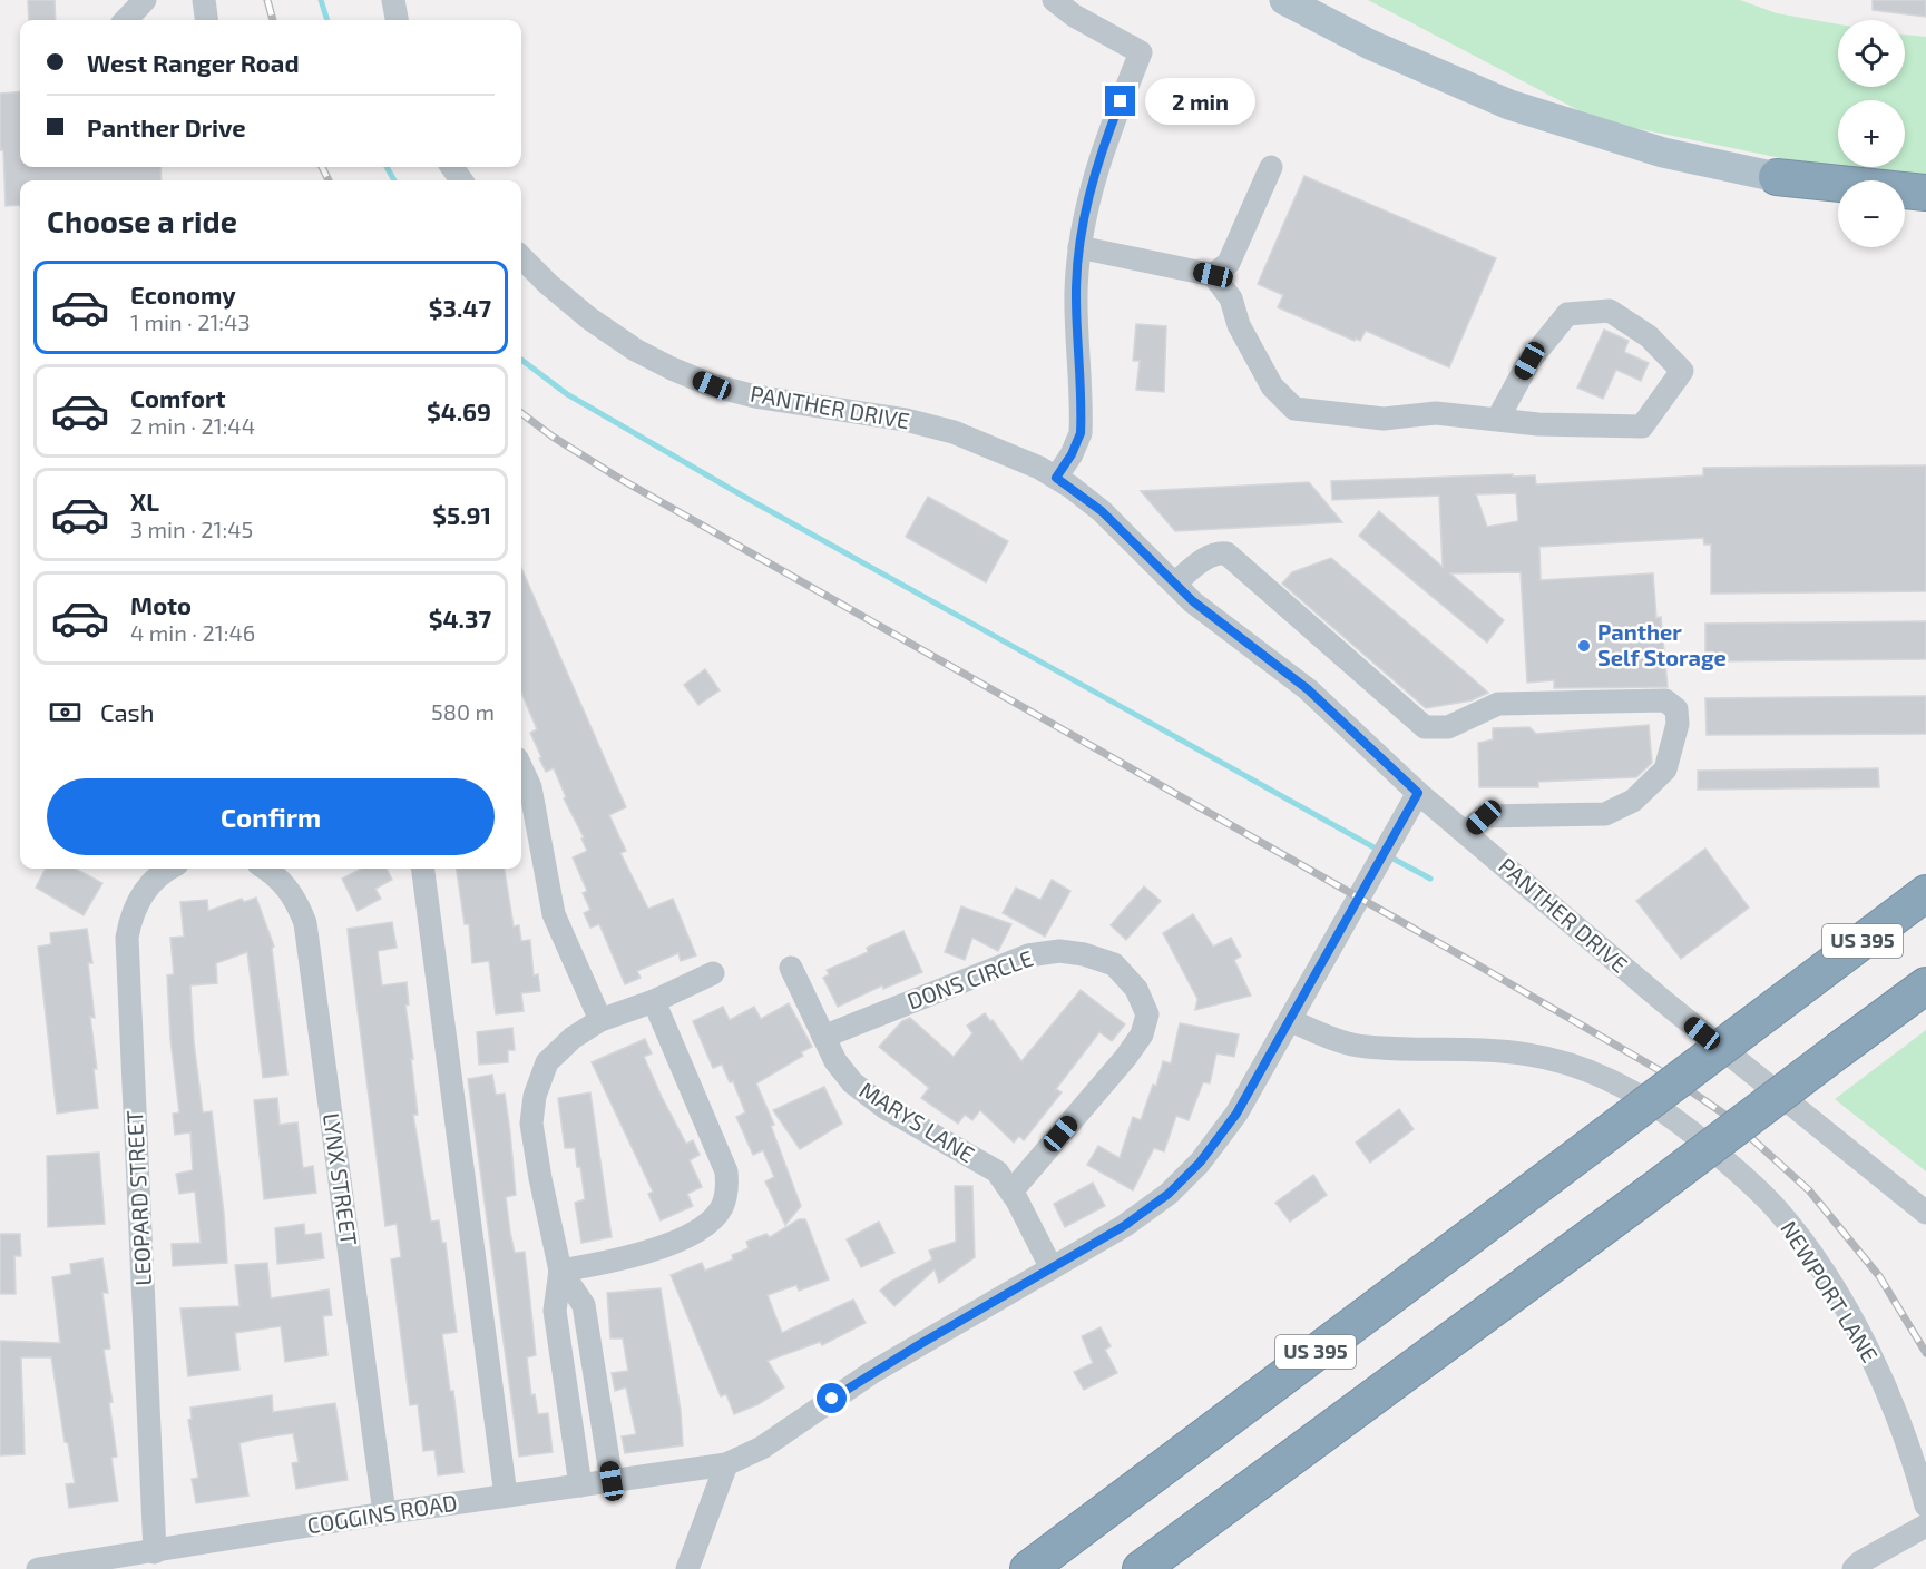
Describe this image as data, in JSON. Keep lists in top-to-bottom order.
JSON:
{
  "streets": {
    "highway": ["US 395"],
    "street": [
      "PANTHER DRIVE",
      "DONS CIRCLE",
      "MARYS LANE",
      "LYNX STREET",
      "LEOPARD STREET",
      "NEWPORT LANE",
      "COGGINS ROAD"
    ]
  },
  "crossings": [
    ["PANTHER DRIVE", "COGGINS ROAD"],
    ["DONS CIRCLE", "MARYS LANE"],
    ["MARYS LANE", "COGGINS ROAD"],
    ["LYNX STREET", "COGGINS ROAD"],
    ["LEOPARD STREET", "COGGINS ROAD"],
    ["NEWPORT LANE", "COGGINS ROAD"]
  ],
  "places": ["Panther Self Storage"],
  "page": {
    "map_buttons": ["+", "−"],
    "banner": ["West Ranger Road", "Panther Drive"],
    "bubble": "2 min",
    "heading": "Choose a ride",
    "list": [
      {
        "name": "Economy",
        "note": "1 min · 21:43",
        "value": "$3.47"
      },
      {
        "name": "Comfort",
        "note": "2 min · 21:44",
        "value": "$4.69"
      },
      {
        "name": "XL",
        "note": "3 min · 21:45",
        "value": "$5.91"
      },
      {
        "name": "Moto",
        "note": "4 min · 21:46",
        "value": "$4.37"
      }
    ],
    "pay": ["Cash", "580 m"],
    "buttons": "Confirm"
  }
}
